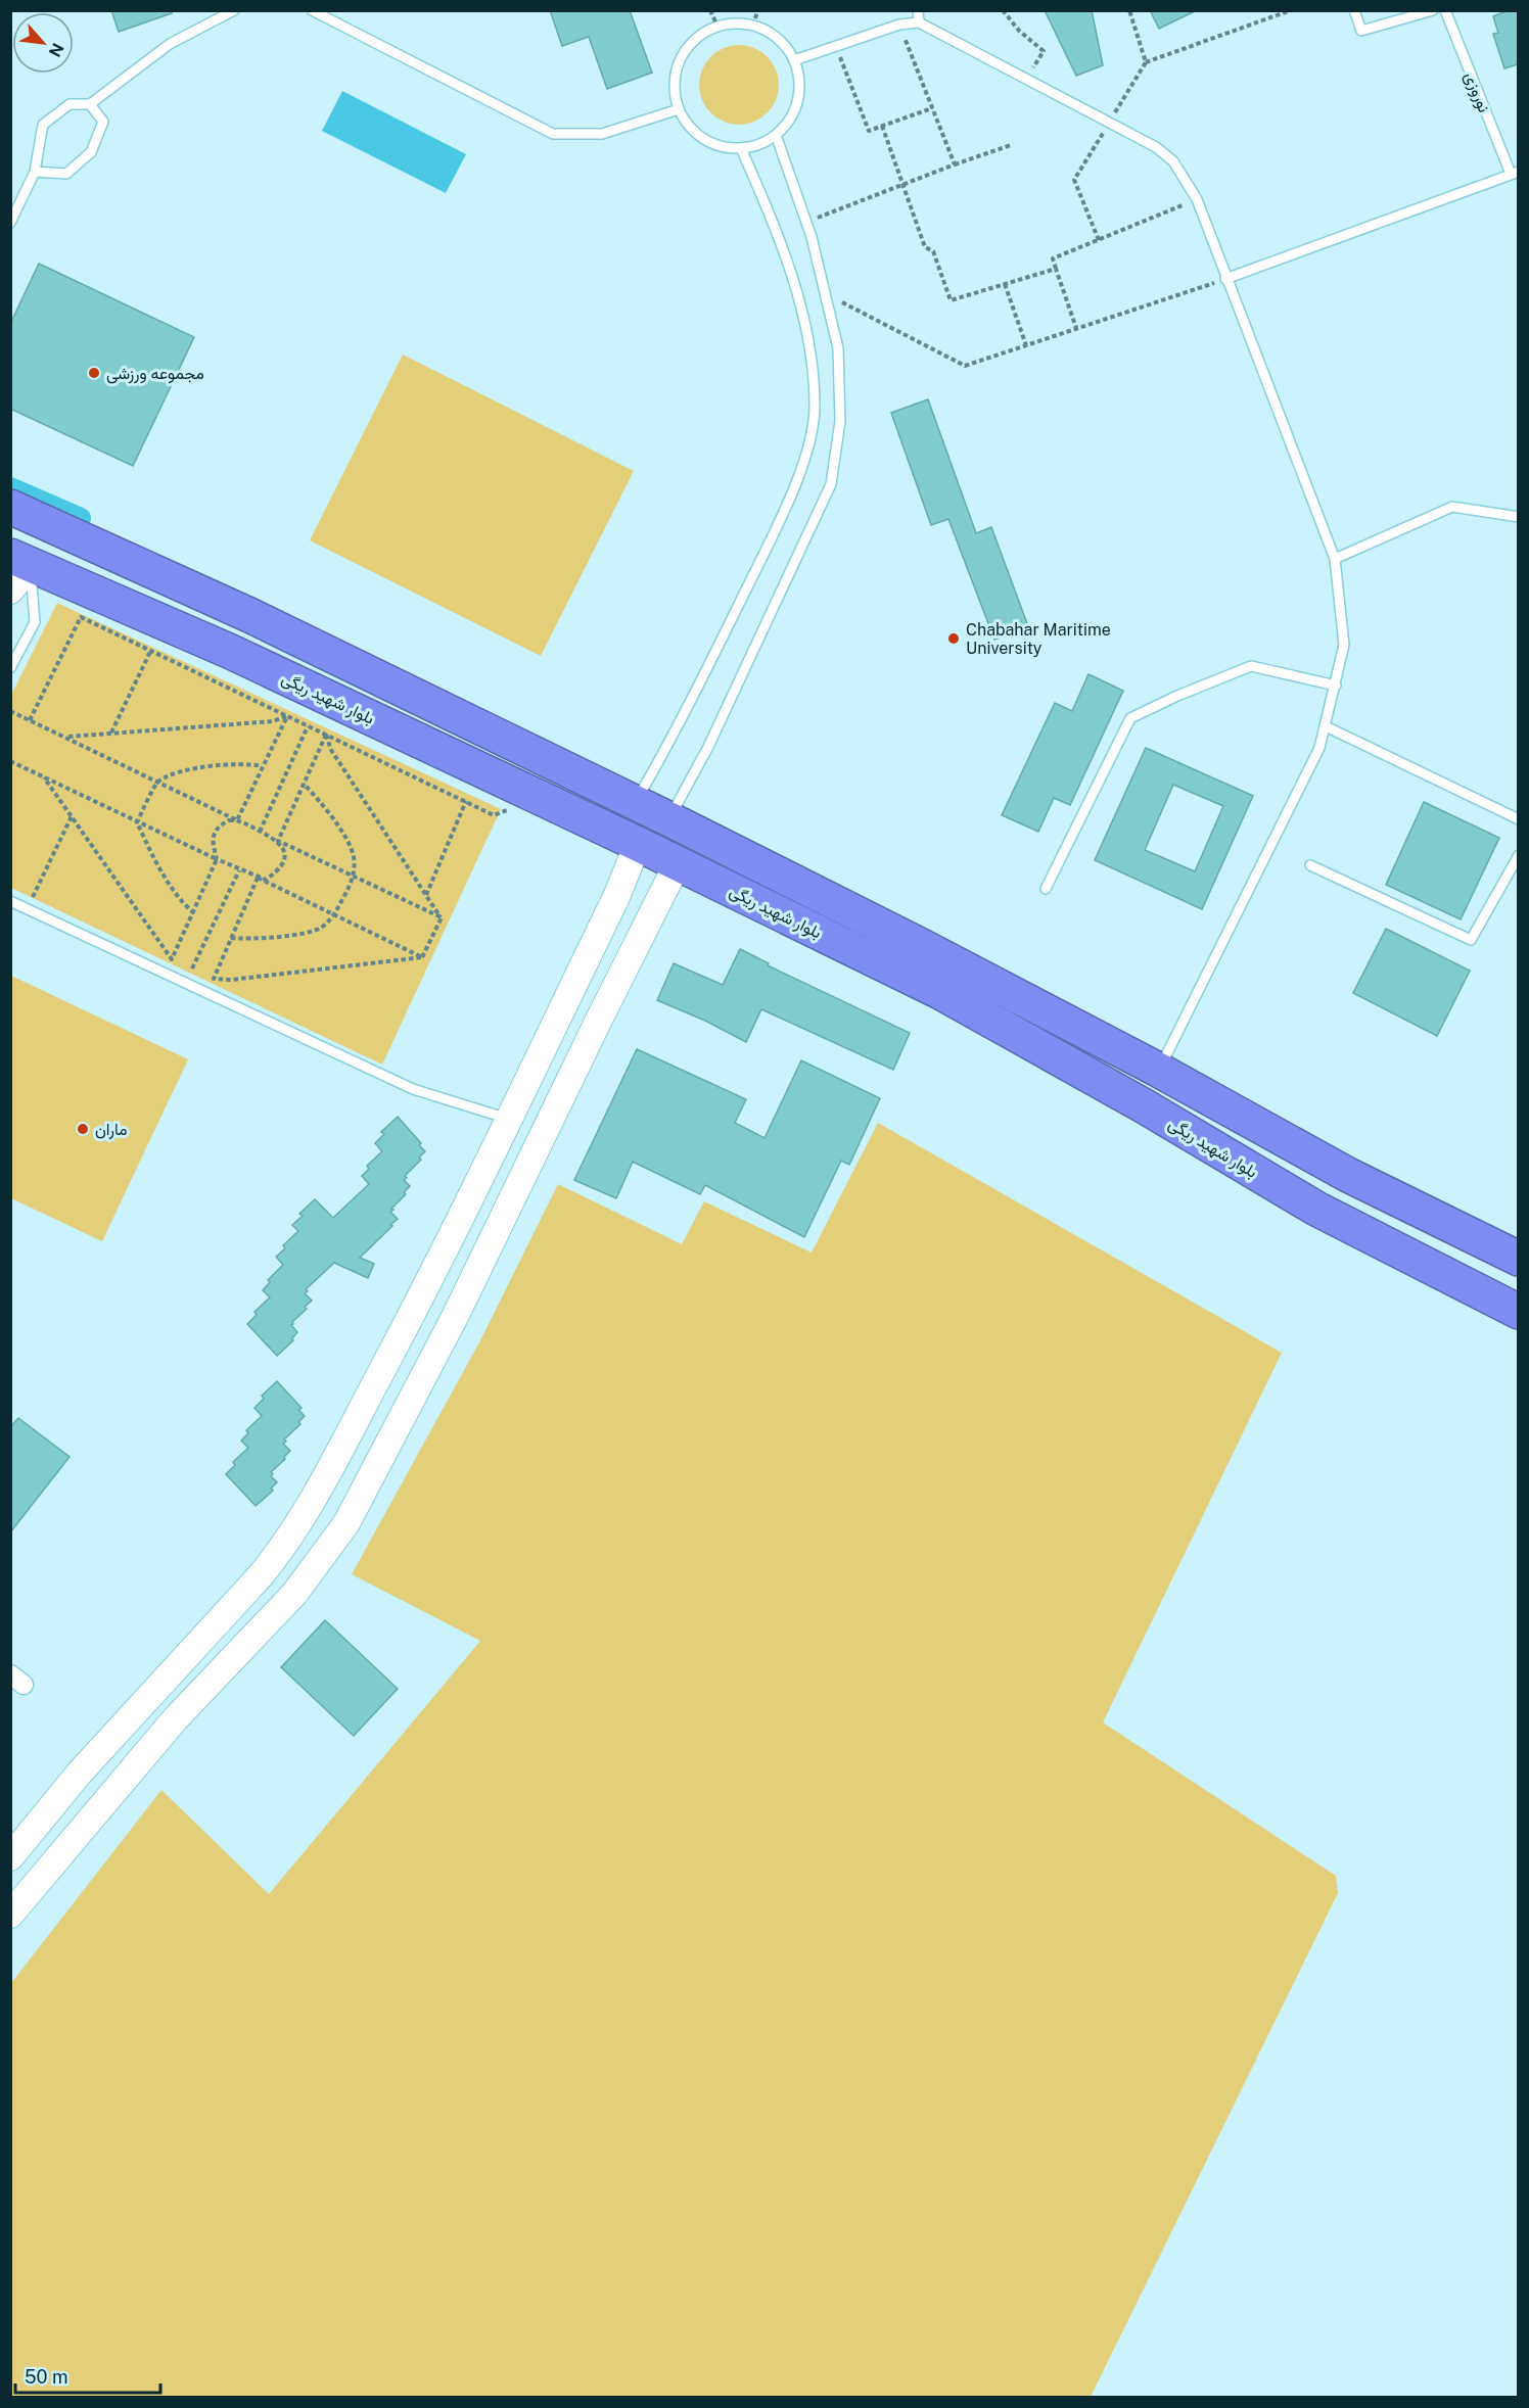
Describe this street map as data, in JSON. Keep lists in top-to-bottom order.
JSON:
{
  "streets": {
    "highway": ["بلوار شهید ریگی"],
    "lane": ["نوروزی"]
  },
  "places": ["مجموعه ورزشی", "Chabahar Maritime University", "ماران"],
  "scale_bar": "50 m",
  "north": "bottom right"
}
